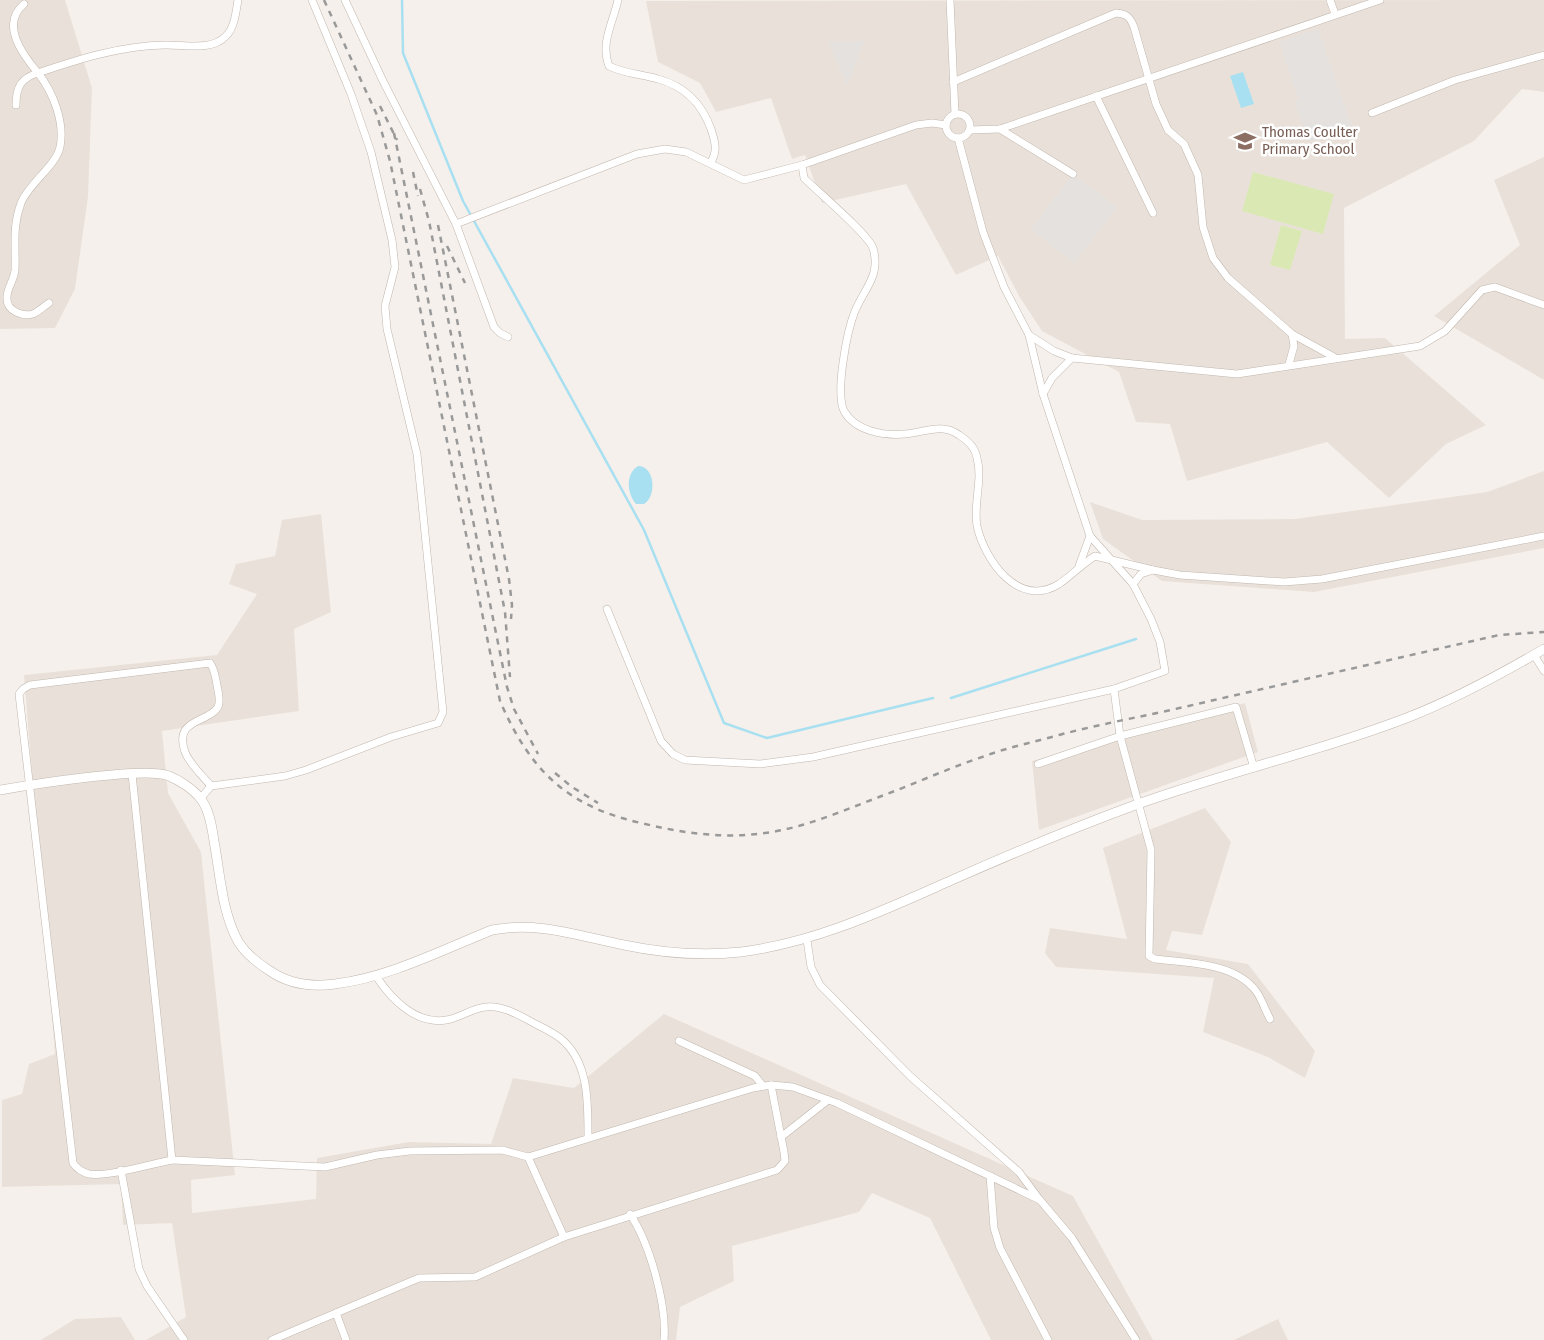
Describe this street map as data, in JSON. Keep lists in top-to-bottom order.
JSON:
{
  "places": {
    "school or university": ["Thomas Coulter Primary School"]
  }
}
